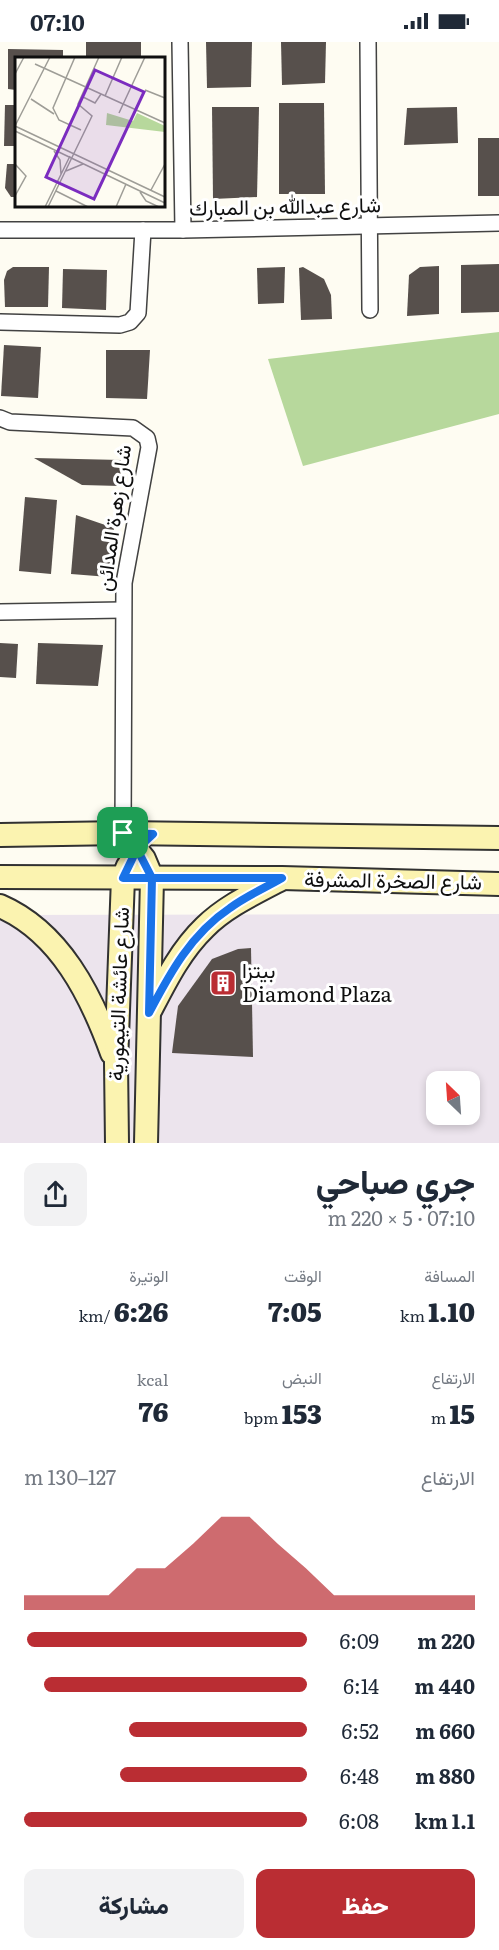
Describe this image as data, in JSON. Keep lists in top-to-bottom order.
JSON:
{
  "streets": {
    "main road": ["شارع الصخرة المشرفة", "شارع عائشة التيمورية"],
    "street": ["شارع عبدالله بن المبارك", "شارع زهرة المدائن"]
  },
  "crossings": [
    ["شارع زهرة المدائن", "شارع الصخرة المشرفة"],
    ["شارع زهرة المدائن", "شارع عائشة التيمورية"],
    ["شارع الصخرة المشرفة", "شارع عائشة التيمورية"]
  ],
  "places": {
    "building": ["بيتزا Diamond Plaza"]
  },
  "north": "top left",
  "page": {
    "status": "07:10",
    "heading": ["جري صباحي", "07:10 · 5 × 220 m"],
    "stats": [
      ["المسافة", "1.10 km"],
      ["الوقت", "7:05"],
      ["الوتيرة", "6:26 /km"],
      ["الارتفاع", "15 m"],
      ["النبض", "153 bpm"],
      ["kcal", "76"]
    ],
    "chart": ["الارتفاع", "127–130 m"],
    "list": [
      {
        "name": "220 m",
        "note": "6:09"
      },
      {
        "name": "440 m",
        "note": "6:14"
      },
      {
        "name": "660 m",
        "note": "6:52"
      },
      {
        "name": "880 m",
        "note": "6:48"
      },
      {
        "name": "1.1 km",
        "note": "6:08"
      }
    ],
    "buttons": ["حفظ", "مشاركة"]
  }
}
